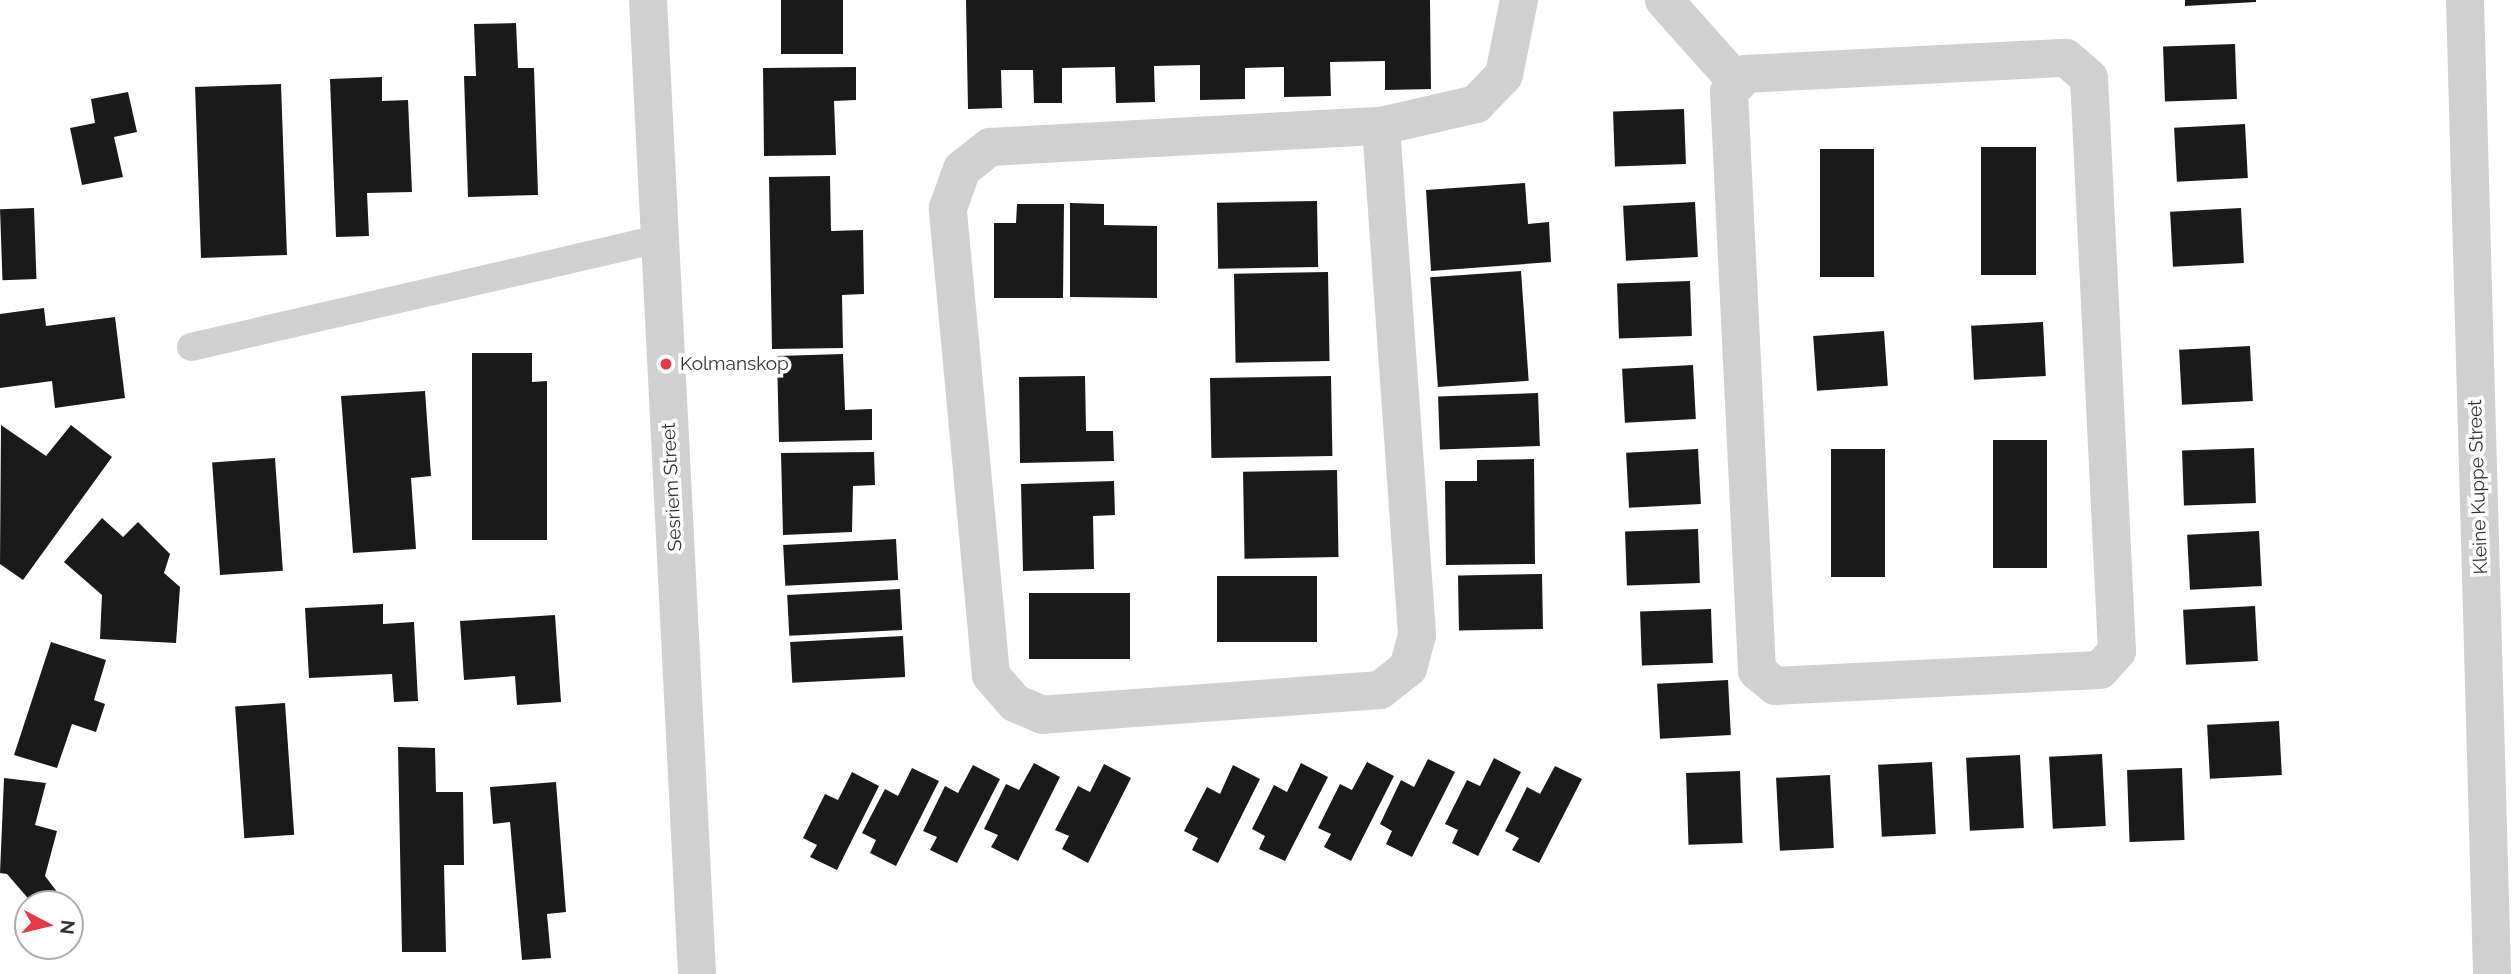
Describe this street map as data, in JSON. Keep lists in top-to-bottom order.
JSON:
{
  "streets": {
    "street": ["Sesriem Street", "Kleine Kuppe Street"]
  },
  "places": ["Kolmanskop"],
  "north": "right"
}
